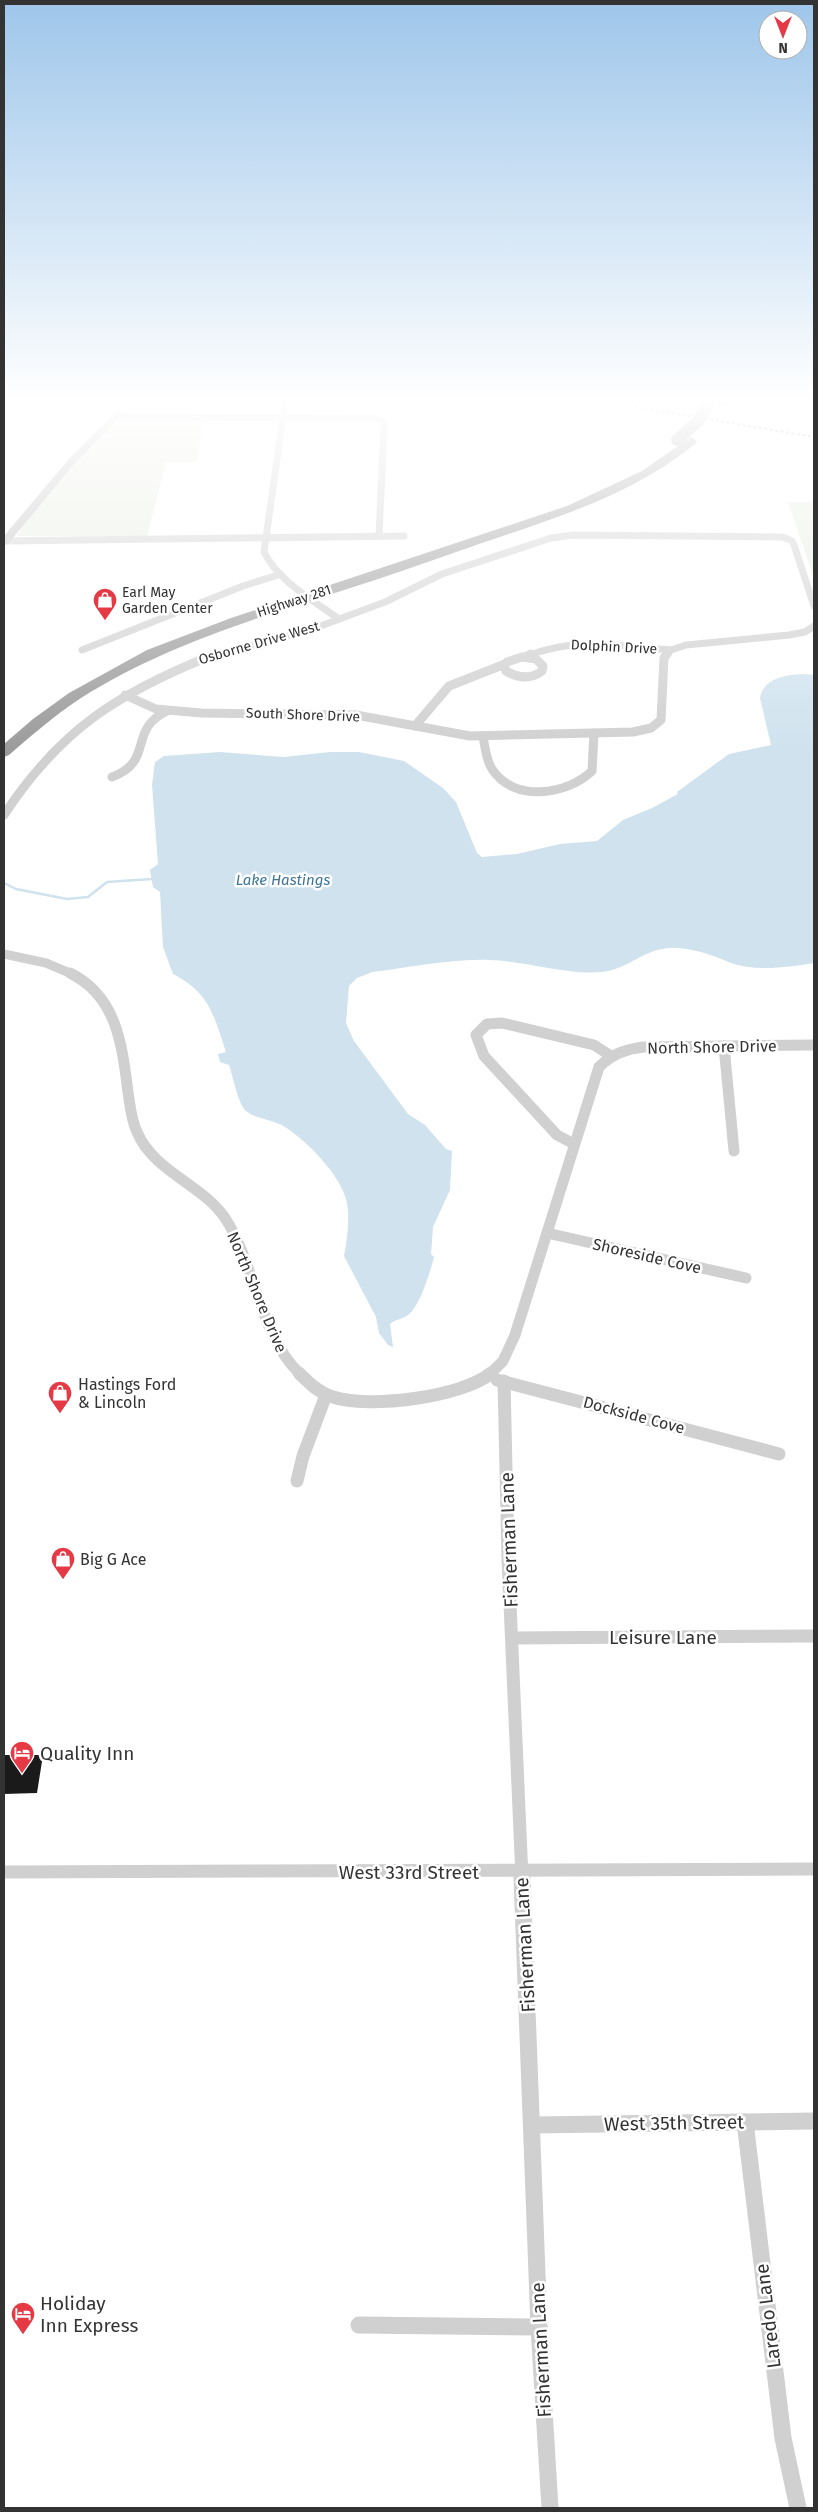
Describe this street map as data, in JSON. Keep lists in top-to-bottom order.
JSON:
{
  "streets": {
    "highway": ["Highway 281"],
    "street": [
      "Osborne Drive West",
      "Dolphin Drive",
      "South Shore Drive",
      "North Shore Drive",
      "Shoreside Cove",
      "Dockside Cove",
      "Fisherman Lane",
      "Leisure Lane",
      "West 33rd Street",
      "West 35th Street",
      "Laredo Lane"
    ]
  },
  "crossings": [
    ["Osborne Drive West", "South Shore Drive"],
    ["Dolphin Drive", "South Shore Drive"],
    ["North Shore Drive", "Shoreside Cove"],
    ["North Shore Drive", "Dockside Cove"],
    ["Dockside Cove", "Fisherman Lane"],
    ["Fisherman Lane", "Leisure Lane"],
    ["Fisherman Lane", "West 33rd Street"],
    ["Fisherman Lane", "West 35th Street"],
    ["West 35th Street", "Laredo Lane"]
  ],
  "water": ["Lake Hastings"],
  "places": {
    "shop": ["Earl May Garden Center", "Hastings Ford & Lincoln", "Big G Ace"],
    "hotel": ["Quality Inn", "Holiday Inn Express"]
  },
  "north": "bottom"
}
